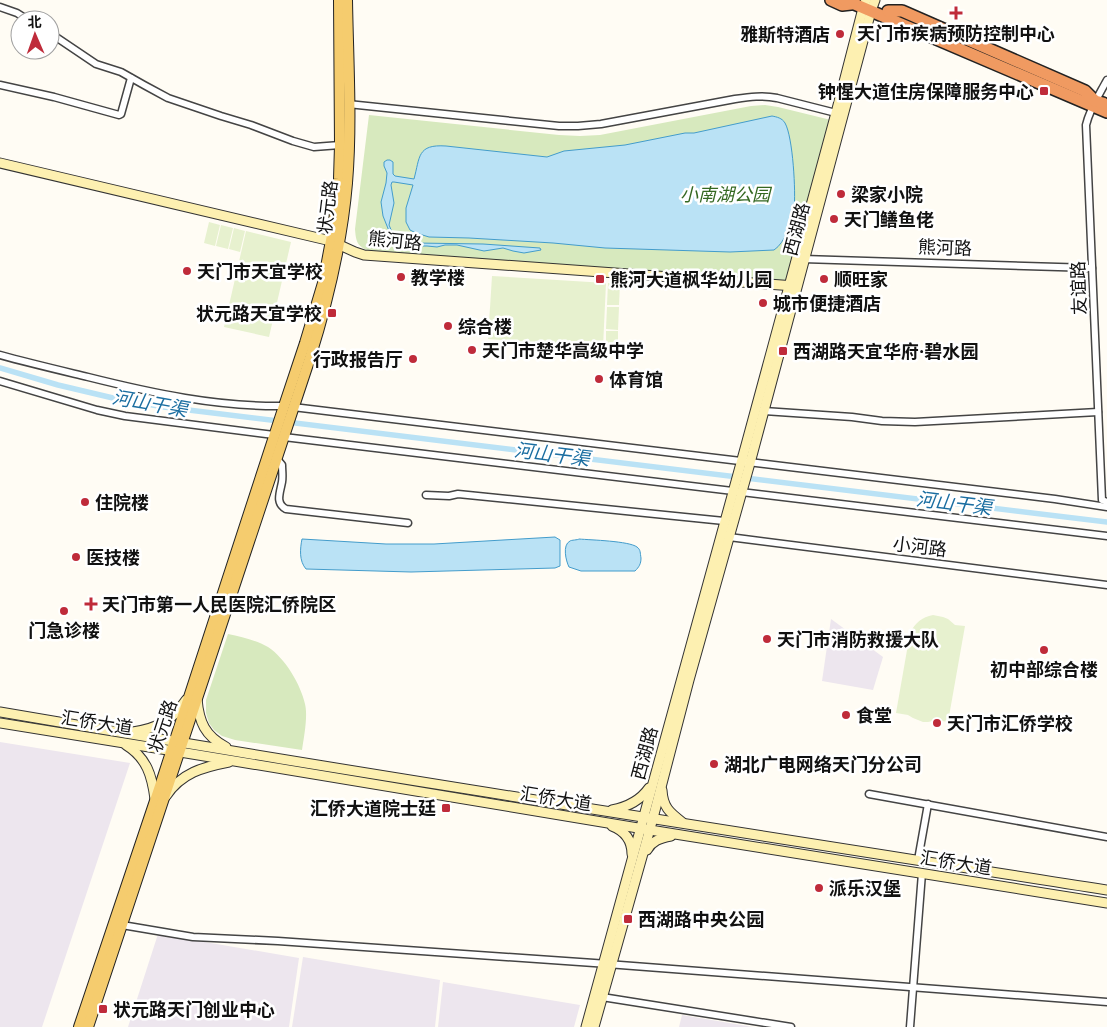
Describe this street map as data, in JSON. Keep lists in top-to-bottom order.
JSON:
{
  "streets": {
    "main road": [
      "状元路",
      "西湖路",
      "熊河路",
      "汇侨大道"
    ],
    "street": ["友谊路", "小河路"]
  },
  "crossings": [
    ["状元路", "熊河路"],
    ["状元路", "汇侨大道"],
    ["西湖路", "熊河路"],
    ["西湖路", "小河路"],
    ["西湖路", "汇侨大道"],
    ["熊河路", "友谊路"]
  ],
  "water": ["河山干渠"],
  "parks": ["小南湖公园"],
  "places": {
    "health": ["天门市疾病预防控制中心", "天门市第一人民医院汇侨院区"],
    "other": [
      "雅斯特酒店",
      "梁家小院",
      "天门鳝鱼佬",
      "天门市天宜学校",
      "教学楼",
      "顺旺家",
      "城市便捷酒店",
      "综合楼",
      "天门市楚华高级中学",
      "行政报告厅",
      "体育馆",
      "住院楼",
      "医技楼",
      "门急诊楼",
      "天门市消防救援大队",
      "初中部综合楼",
      "食堂",
      "天门市汇侨学校",
      "湖北广电网络天门分公司",
      "派乐汉堡"
    ],
    "transit": [
      "钟惺大道住房保障服务中心",
      "熊河大道枫华幼儿园",
      "状元路天宜学校",
      "西湖路天宜华府·碧水园",
      "汇侨大道院士廷",
      "西湖路中央公园",
      "状元路天门创业中心"
    ]
  },
  "north": "top"
}
